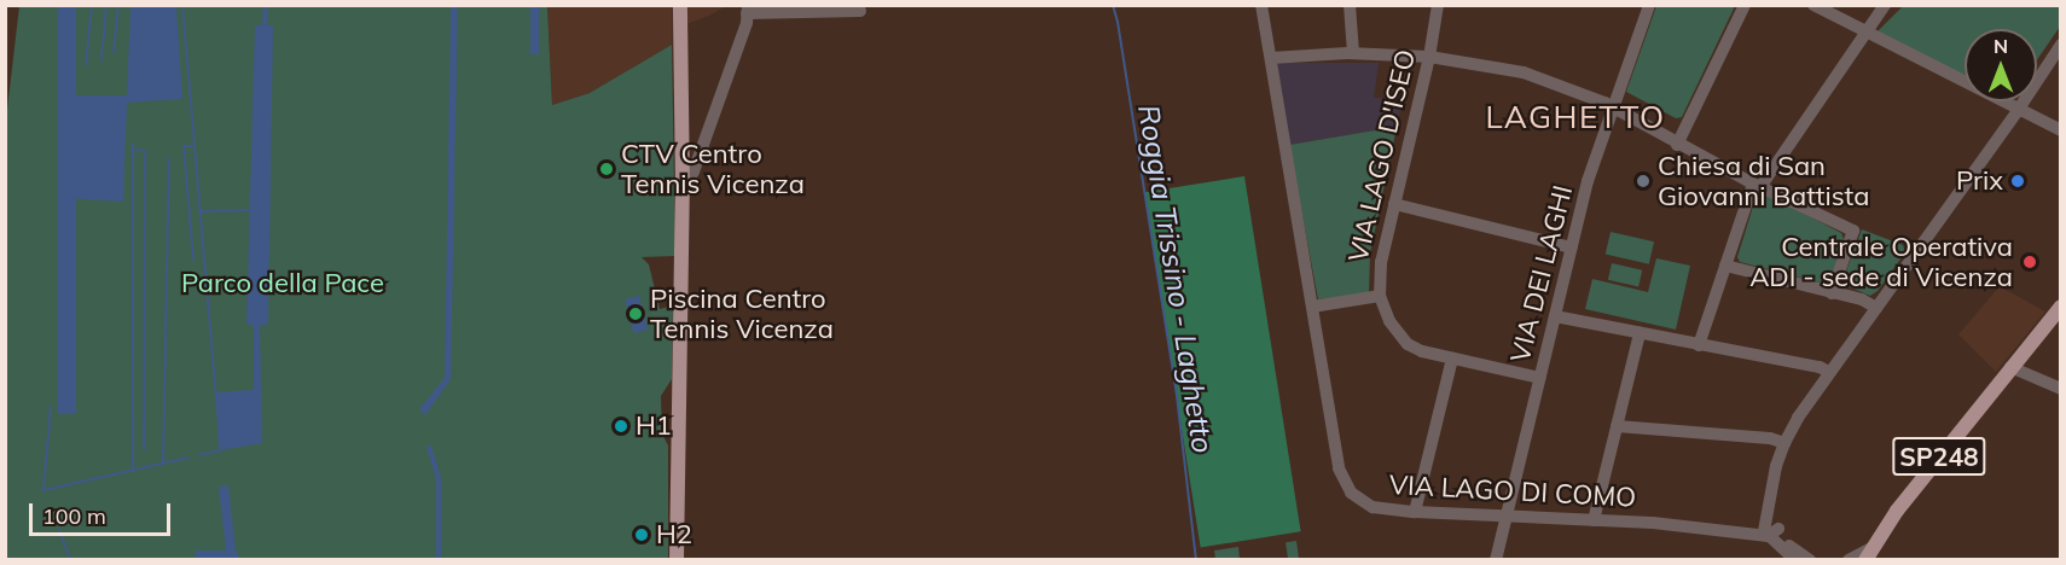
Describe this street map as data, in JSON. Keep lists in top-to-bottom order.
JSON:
{
  "streets": {
    "main road": ["SP248"],
    "street": ["VIA LAGO D'ISEO", "VIA DEI LAGHI", "VIA LAGO DI COMO"]
  },
  "crossings": [
    ["VIA LAGO D'ISEO", "VIA DEI LAGHI"],
    ["VIA DEI LAGHI", "VIA LAGO DI COMO"]
  ],
  "districts": ["LAGHETTO"],
  "water": ["Roggia Trissino - Laghetto"],
  "parks": ["Parco della Pace"],
  "places": [
    "CTV Centro Tennis Vicenza",
    "Chiesa di San Giovanni Battista",
    "Prix",
    "Centrale Operativa ADI - sede di Vicenza",
    "Piscina Centro Tennis Vicenza",
    "H1",
    "H2"
  ],
  "scale_bar": "100 m",
  "north": "top"
}
